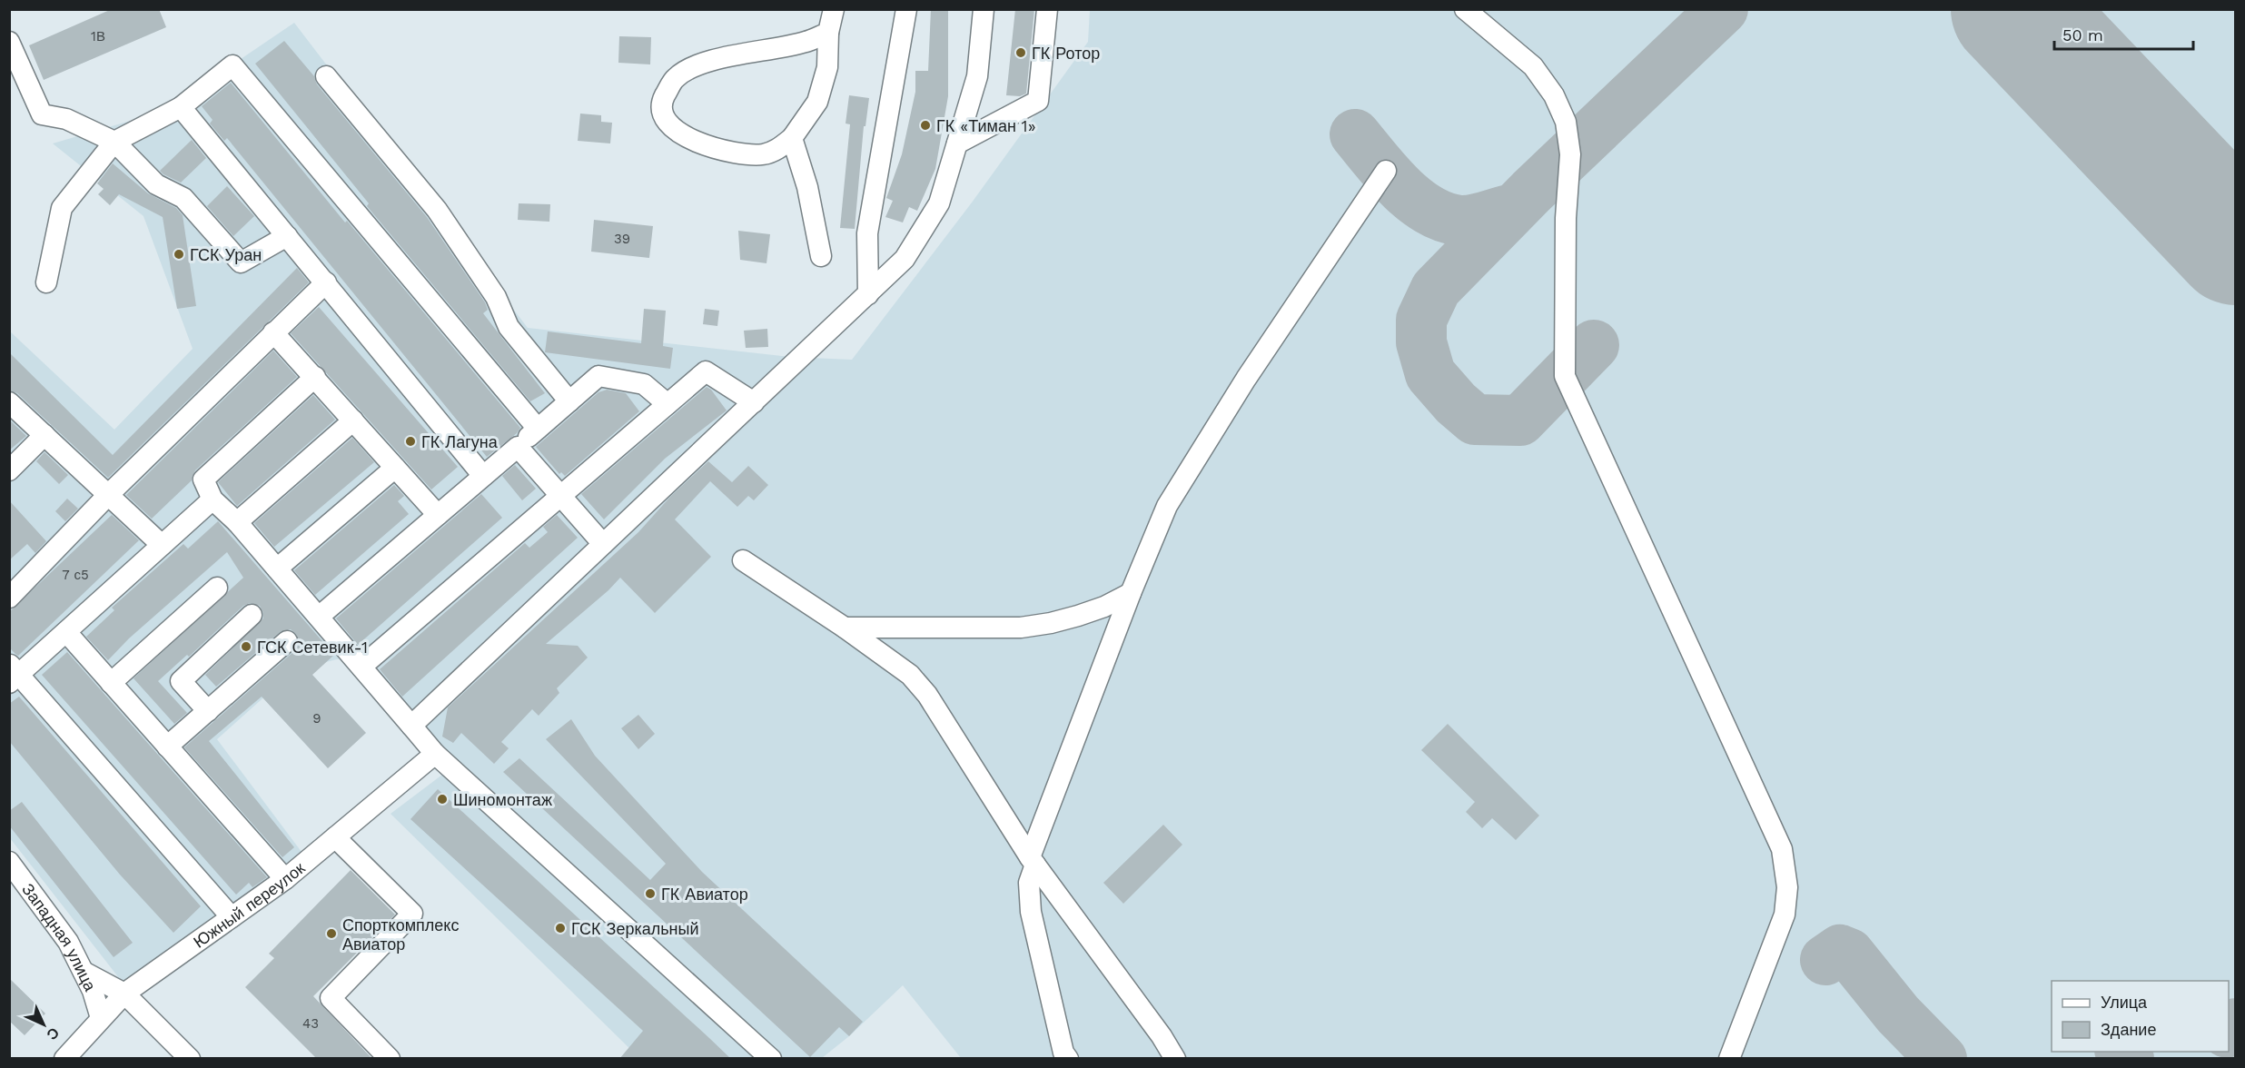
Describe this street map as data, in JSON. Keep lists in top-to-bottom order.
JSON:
{
  "streets": {
    "street": ["Южный переулок", "Западная улица"]
  },
  "crossings": [
    ["Южный переулок", "Западная улица"]
  ],
  "places": [
    "ГК Ротор",
    "ГК «Тиман 1»",
    "ГСК Уран",
    "ГК Лагуна",
    "ГСК Сетевик-1",
    "Шиномонтаж",
    "ГК Авиатор",
    "ГСК Зеркальный",
    "Спорткомплекс Авиатор"
  ],
  "house_numbers": [
    "1В",
    "39",
    "7 с5",
    "9",
    "43"
  ],
  "legend": ["Улица", "Здание"],
  "scale_bar": "50 m",
  "north": "bottom right"
}
